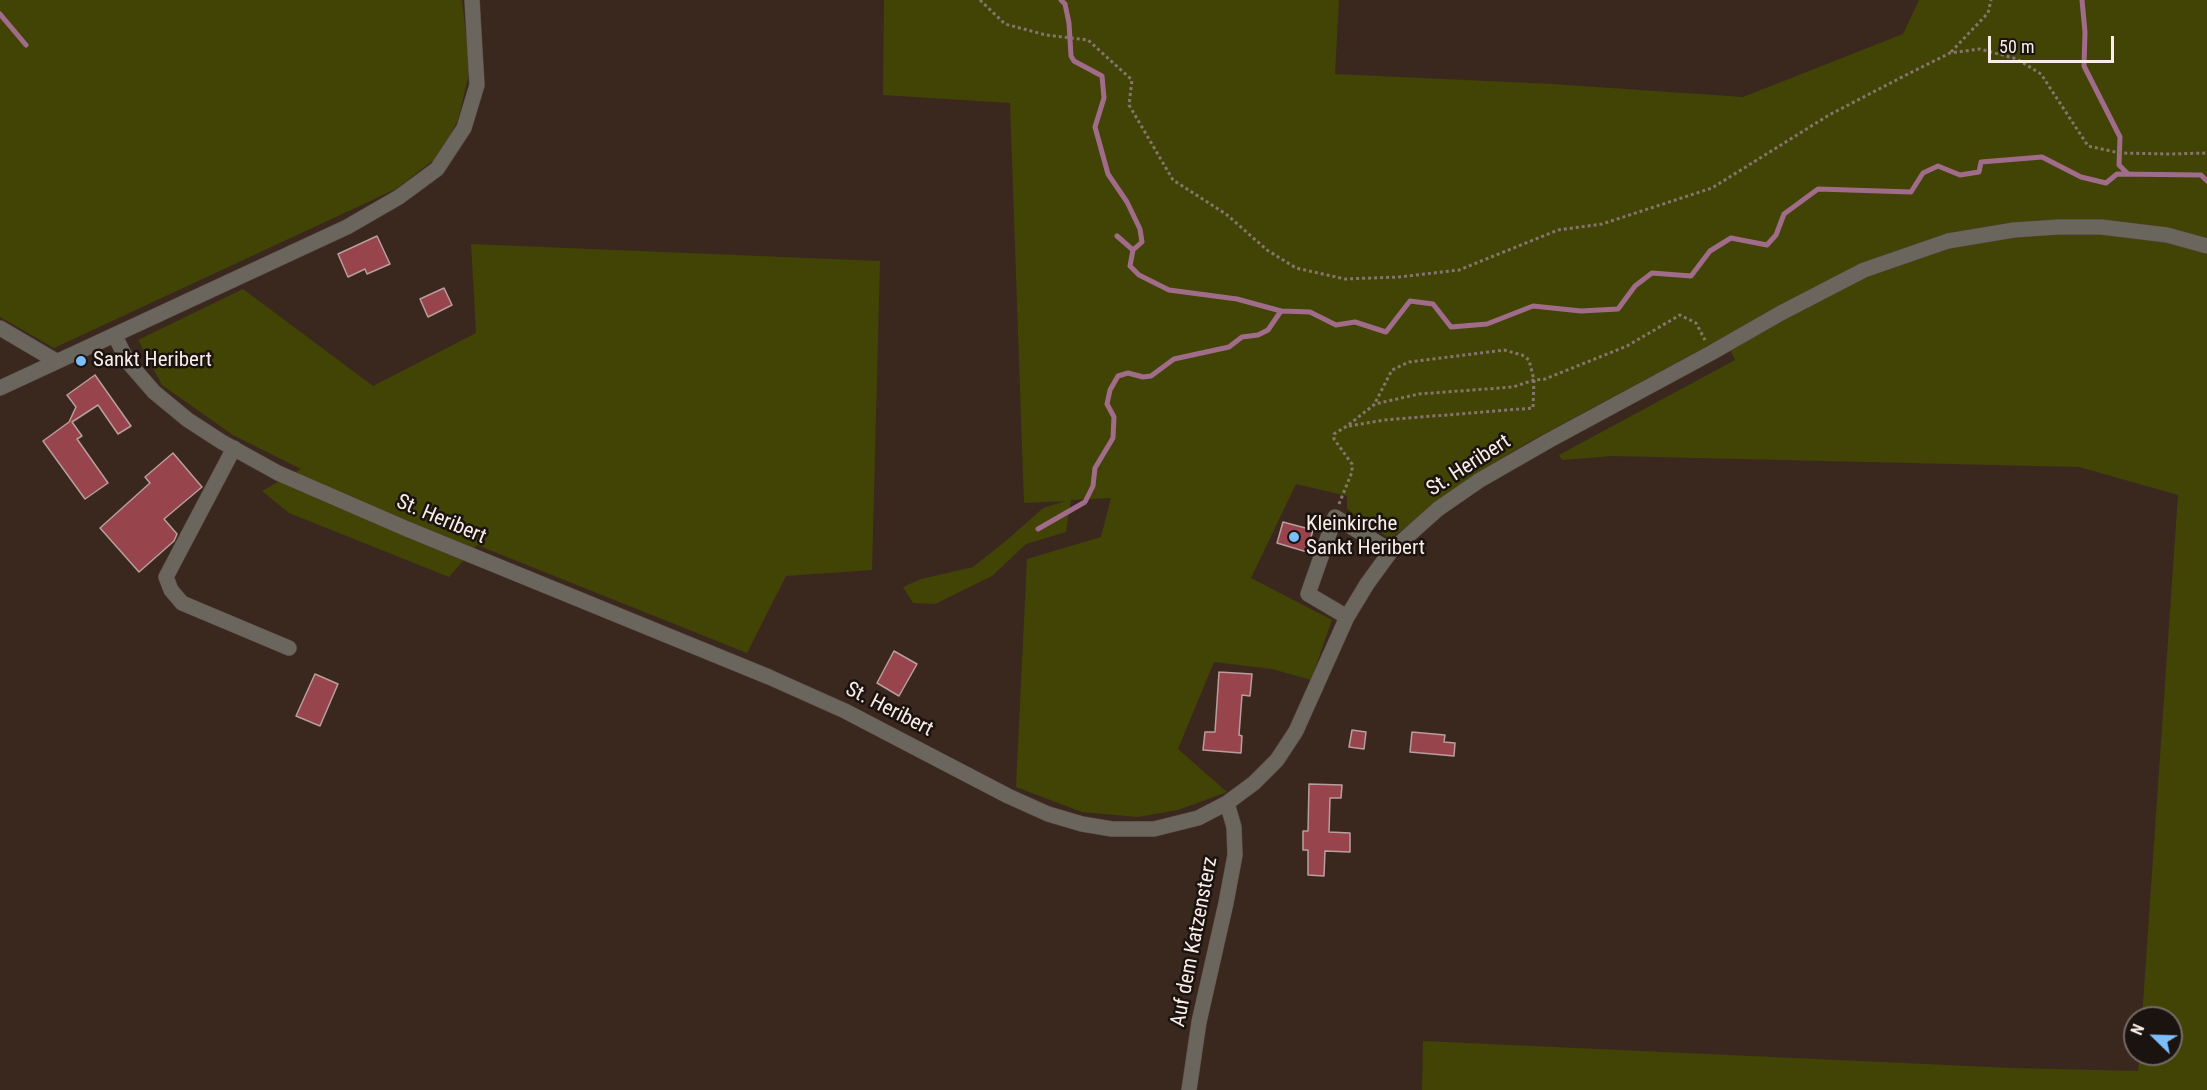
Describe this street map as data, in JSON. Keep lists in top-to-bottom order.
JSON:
{
  "streets": {
    "street": ["St. Heribert", "Auf dem Katzensterz"]
  },
  "crossings": [
    ["St. Heribert", "Auf dem Katzensterz"]
  ],
  "places": ["Sankt Heribert", "Kleinkirche Sankt Heribert"],
  "scale_bar": "50 m",
  "north": "top left"
}
